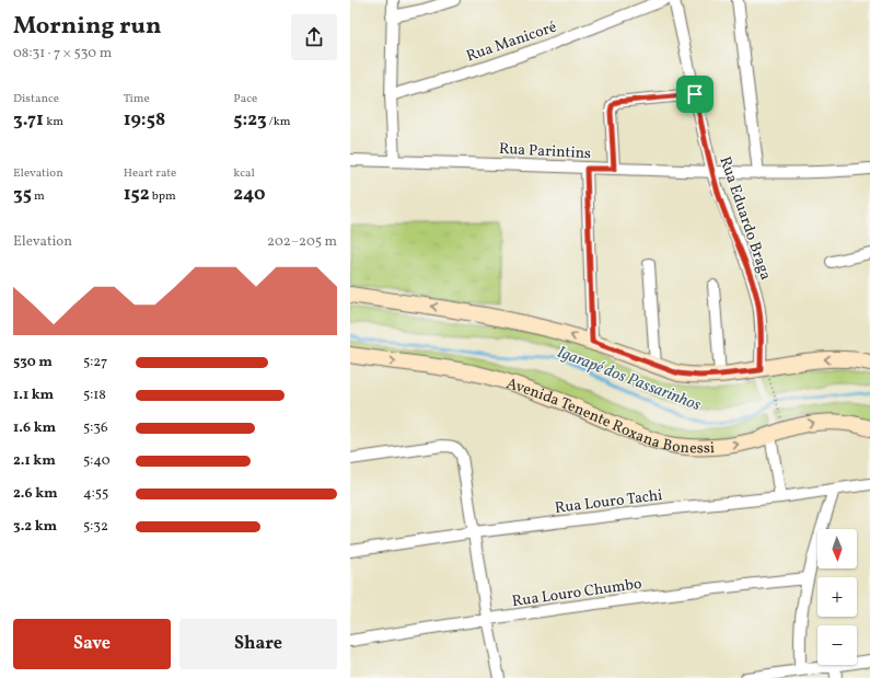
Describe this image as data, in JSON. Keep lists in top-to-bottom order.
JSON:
{
  "streets": {
    "street": [
      "Rua Manicoré",
      "Rua Parintins",
      "Rua Eduardo Braga",
      "Avenida Tenente Roxana Bonessi",
      "Rua Louro Tachi",
      "Rua Louro Chumbo"
    ]
  },
  "crossings": [
    ["Rua Parintins", "Rua Eduardo Braga"]
  ],
  "water": ["Igarapé dos Passarinhos"],
  "north": "bottom",
  "page": {
    "heading": ["Morning run", "08:31 · 7 × 530 m"],
    "stats": [
      ["Distance", "3.71 km"],
      ["Time", "19:58"],
      ["Pace", "5:23 /km"],
      ["Elevation", "35 m"],
      ["Heart rate", "152 bpm"],
      ["kcal", "240"]
    ],
    "chart": ["Elevation", "202–205 m"],
    "list": [
      {
        "name": "530 m",
        "note": "5:27"
      },
      {
        "name": "1.1 km",
        "note": "5:18"
      },
      {
        "name": "1.6 km",
        "note": "5:36"
      },
      {
        "name": "2.1 km",
        "note": "5:40"
      },
      {
        "name": "2.6 km",
        "note": "4:55"
      },
      {
        "name": "3.2 km",
        "note": "5:32"
      }
    ],
    "map_buttons": ["+", "−"],
    "buttons": ["Save", "Share"]
  }
}
